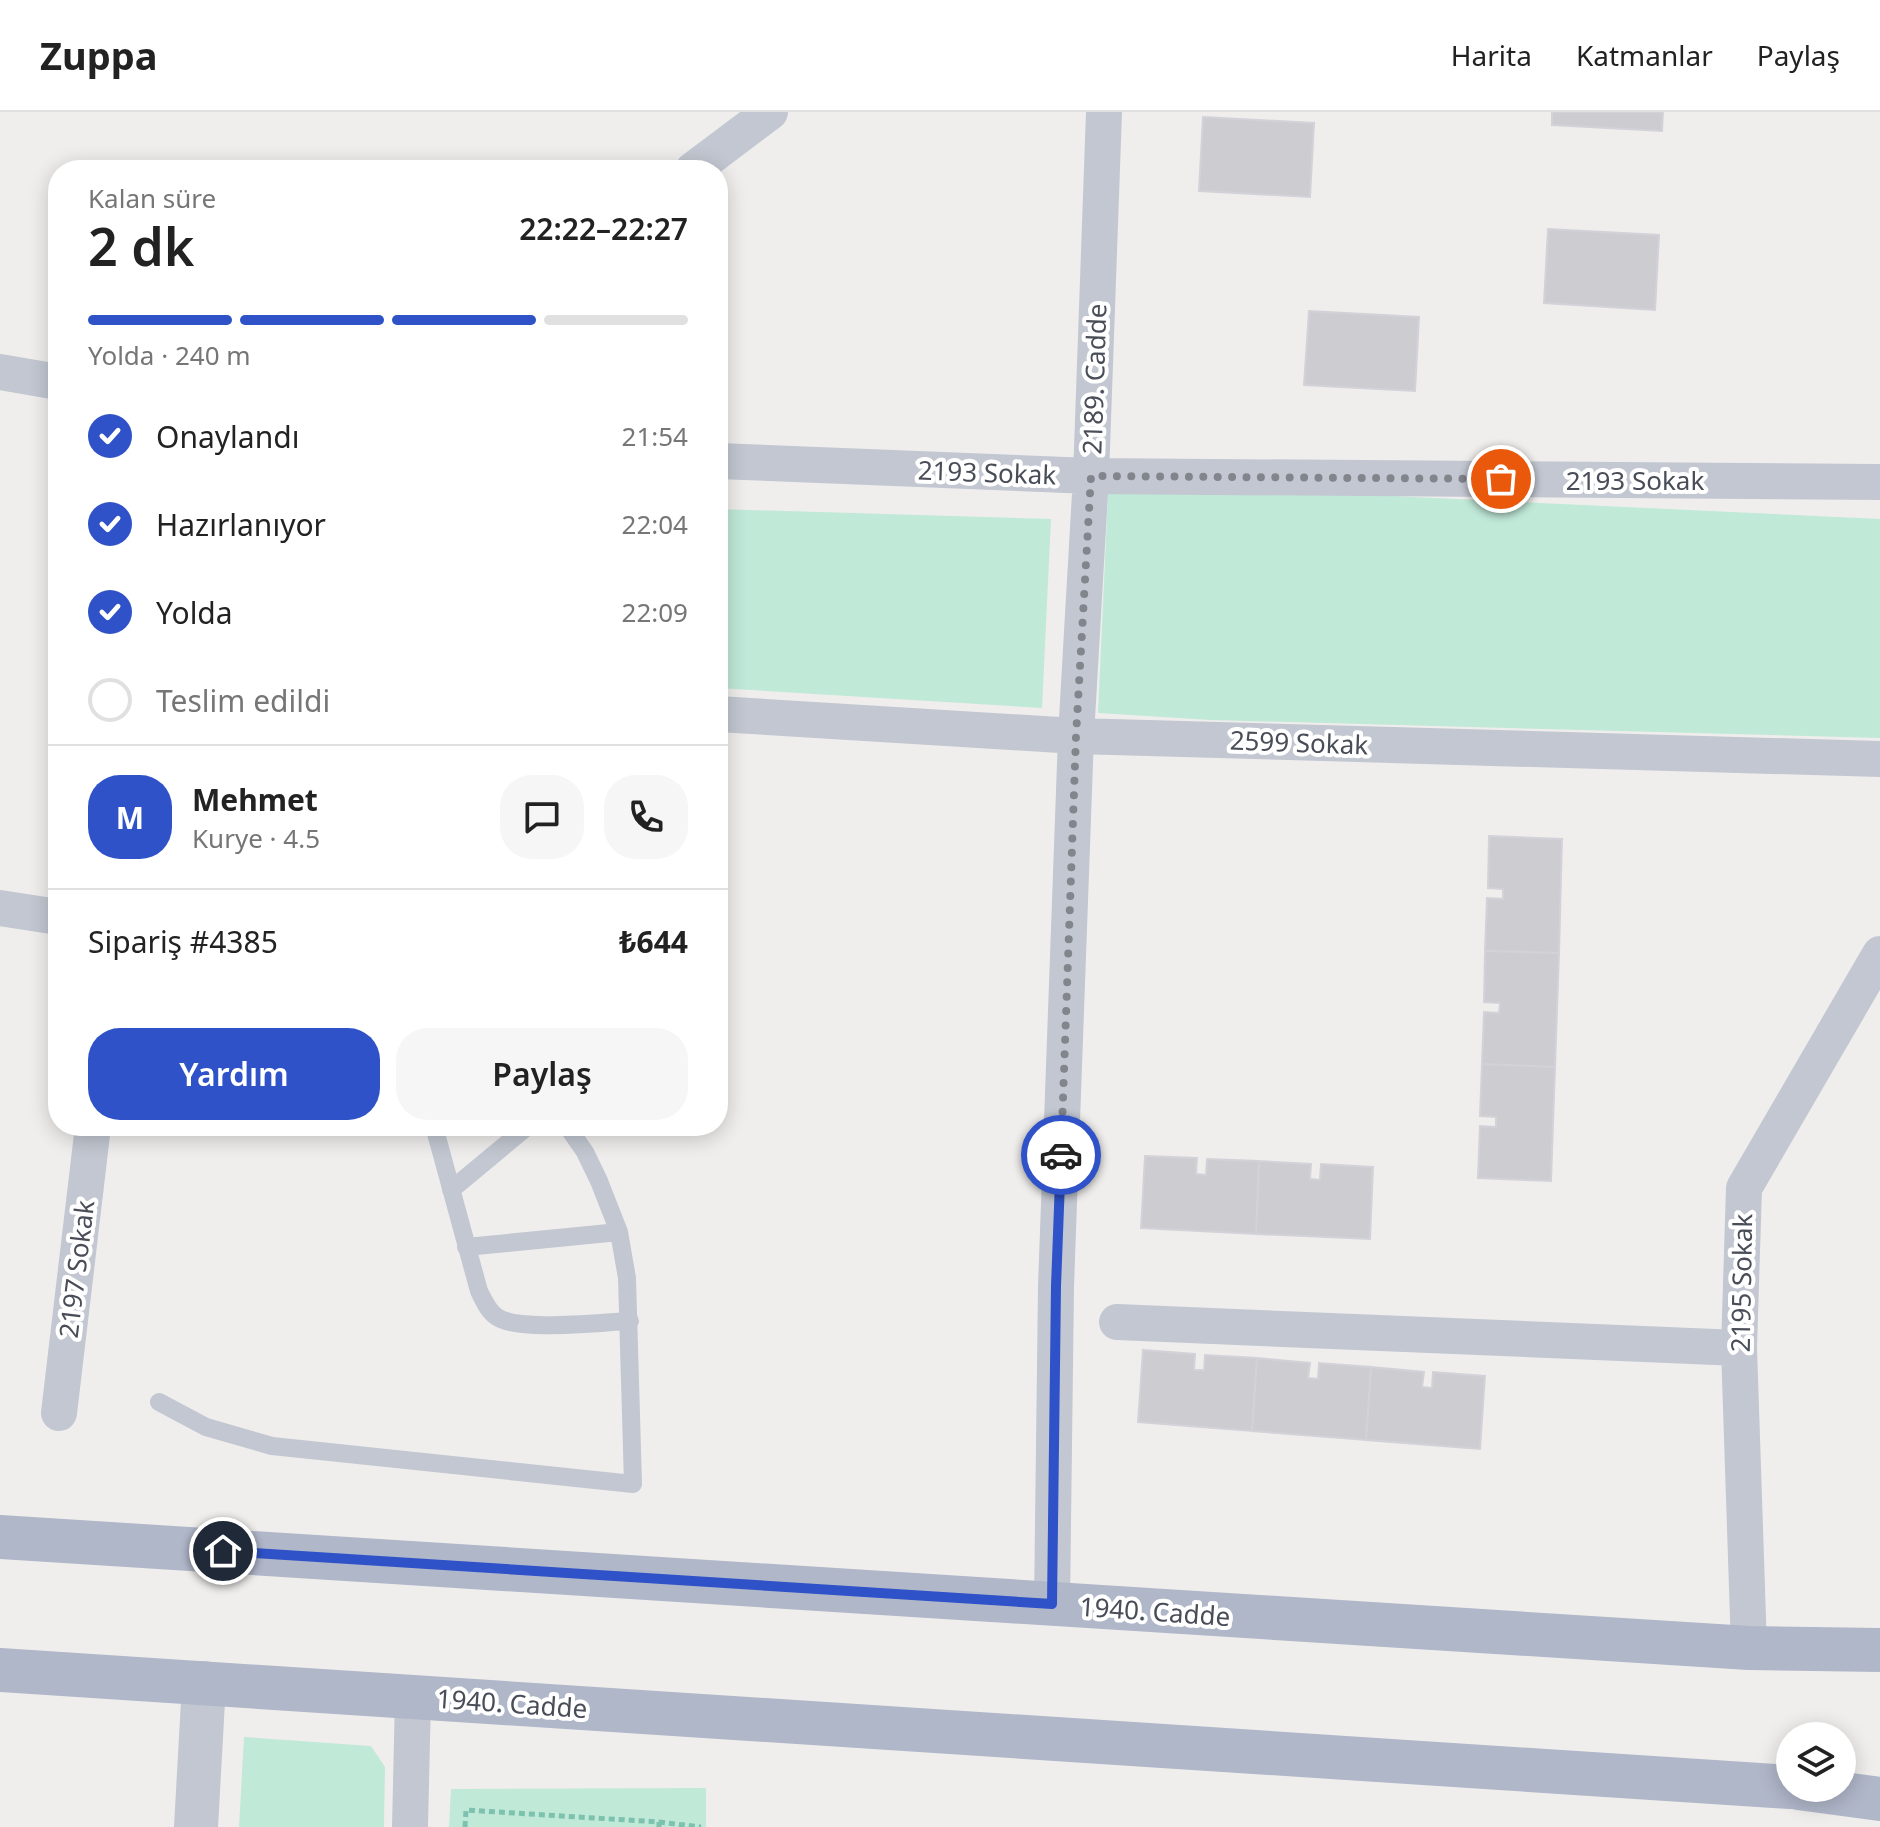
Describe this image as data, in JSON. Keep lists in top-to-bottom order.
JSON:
{
  "streets": {
    "main road": ["1940. Cadde"],
    "street": [
      "2189. Cadde",
      "2193 Sokak",
      "2599 Sokak",
      "2197 Sokak",
      "2195 Sokak"
    ]
  },
  "crossings": [
    ["2189. Cadde", "2193 Sokak"],
    ["2189. Cadde", "2599 Sokak"],
    ["2189. Cadde", "1940. Cadde"],
    ["2195 Sokak", "1940. Cadde"]
  ],
  "page": {
    "header": "Zuppa",
    "nav": ["Harita", "Katmanlar", "Paylaş"],
    "heading": ["2 dk", "Kalan süre", "22:22–22:27"],
    "panel": [
      "Mehmet",
      "Kurye · 4.5",
      "Sipariş #4385",
      "₺644"
    ],
    "bar": "Yolda · 240 m",
    "list": [
      ["Onaylandı", "21:54"],
      ["Hazırlanıyor", "22:04"],
      ["Yolda", "22:09"],
      "Teslim edildi"
    ],
    "round": "M",
    "buttons": ["Yardım", "Paylaş"]
  }
}
